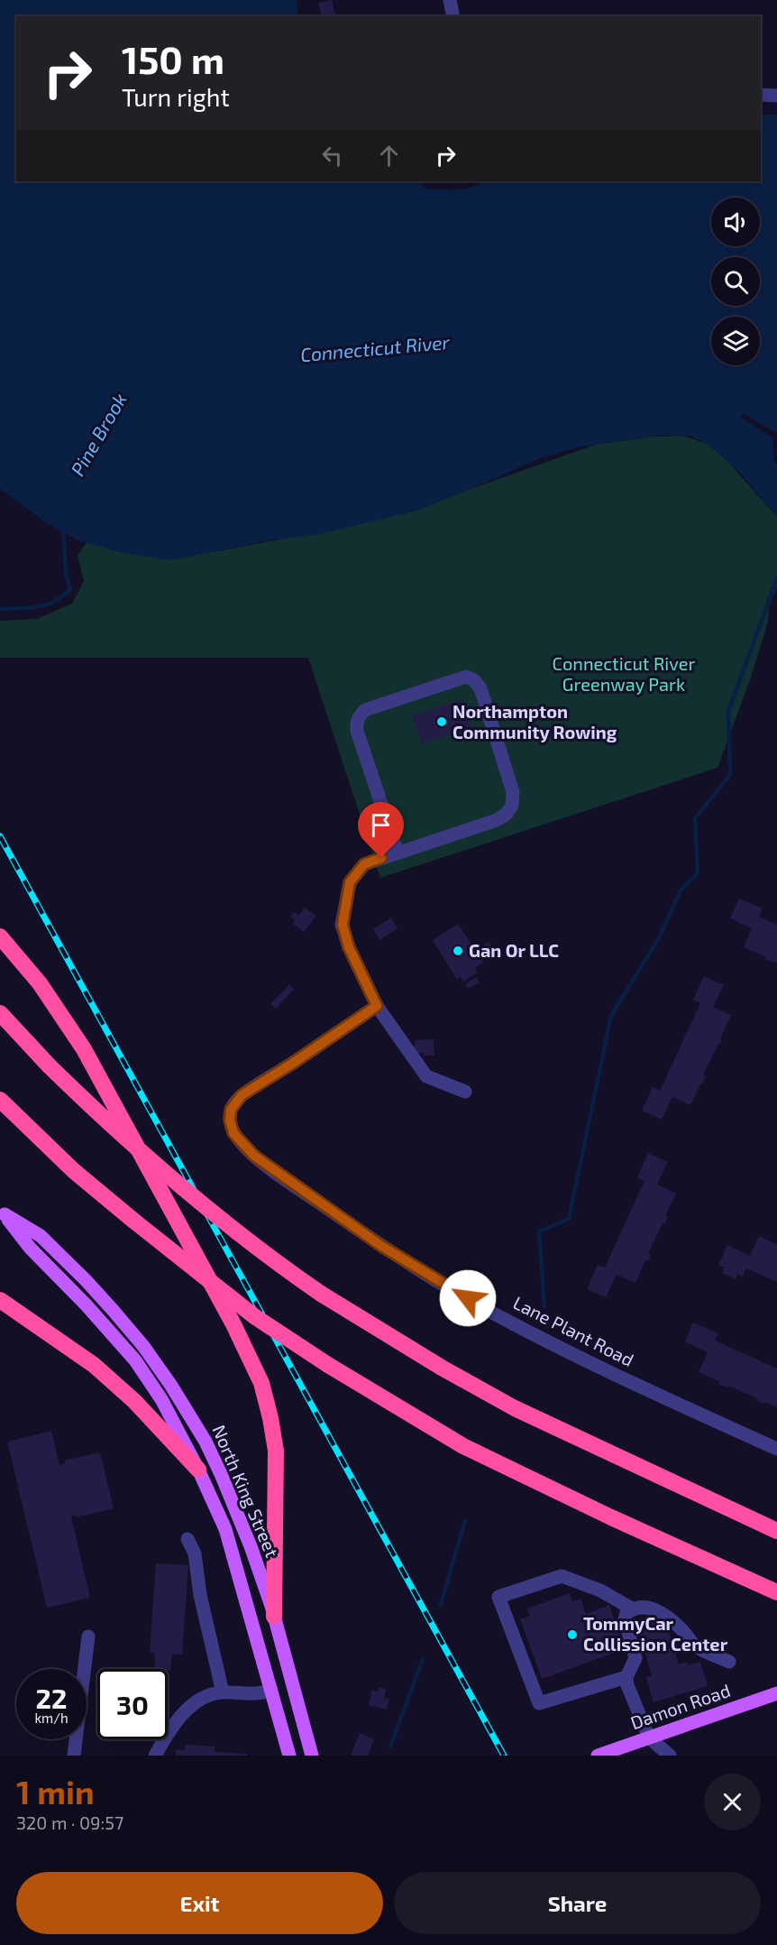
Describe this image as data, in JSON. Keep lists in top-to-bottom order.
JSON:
{
  "streets": {
    "main road": ["North King Street", "Damon Road"],
    "street": ["Lane Plant Road"]
  },
  "water": ["Connecticut River", "Pine Brook"],
  "parks": ["Connecticut River Greenway Park"],
  "places": ["Northampton Community Rowing", "Gan Or LLC", "TommyCar Collission Center"],
  "page": {
    "turn": ["150 m", "Turn right"],
    "speed": "22 km/h",
    "limit": "30",
    "heading": ["1 min", "320 m · 09:57"],
    "buttons": ["Exit", "Share"]
  }
}
